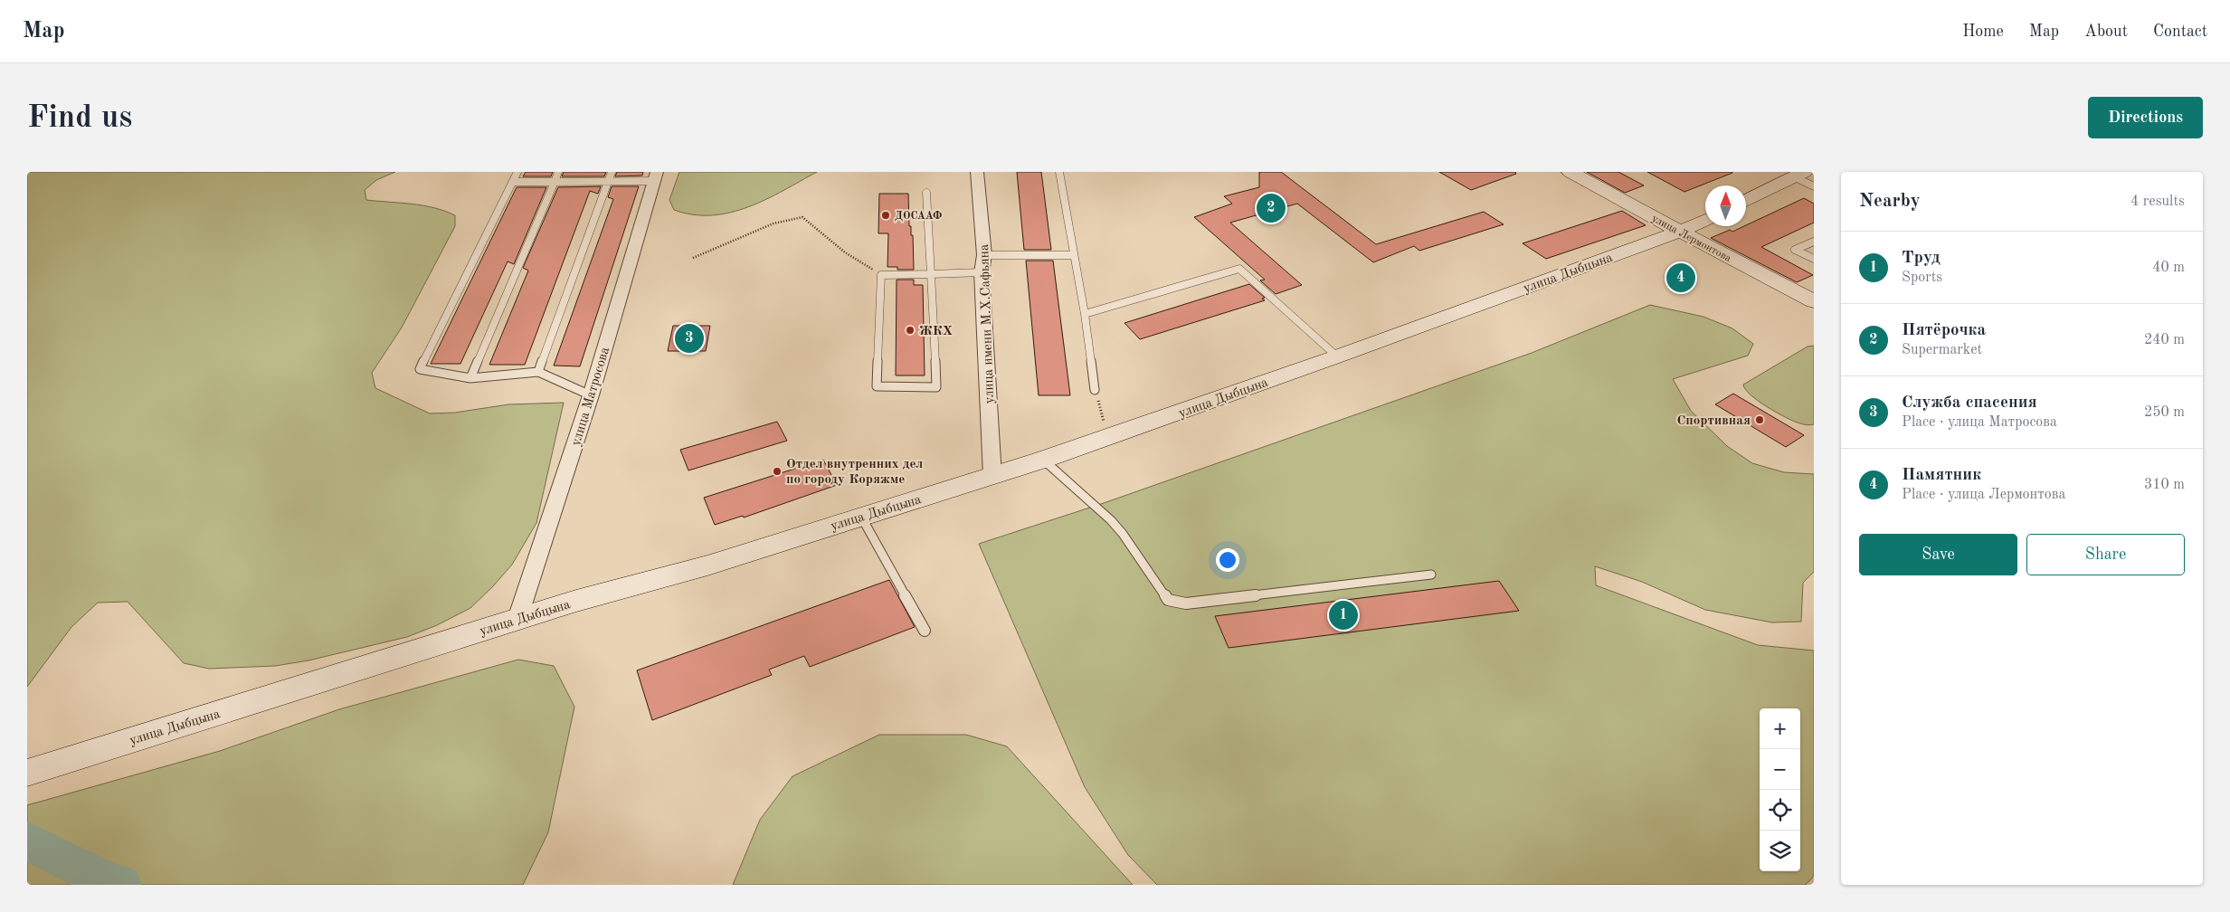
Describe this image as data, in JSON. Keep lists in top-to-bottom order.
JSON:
{
  "streets": {
    "street": [
      "улица Лермонтова",
      "улица Дыбцына",
      "улица имени М.Х.Сафьяна",
      "улица Матросова"
    ]
  },
  "crossings": [
    ["улица Лермонтова", "улица Дыбцына"],
    ["улица Дыбцына", "улица имени М.Х.Сафьяна"],
    ["улица Дыбцына", "улица Матросова"]
  ],
  "places": [
    "ДОСААФ",
    "ЖКХ",
    "Спортивная",
    "Отдел внутренних дел по городу Коряжме"
  ],
  "north": "top",
  "page": {
    "header": "Map",
    "nav": [
      "Home",
      "Map",
      "About",
      "Contact"
    ],
    "buttons": [
      "Directions",
      ["Save", "Share"]
    ],
    "title": "Find us",
    "heading": ["Nearby", "4 results"],
    "pins": [
      "2",
      "4",
      "3",
      "1"
    ],
    "list": [
      {
        "mark": "1",
        "name": "Труд",
        "note": "Sports",
        "value": "40 m"
      },
      {
        "mark": "2",
        "name": "Пятёрочка",
        "note": "Supermarket",
        "value": "240 m"
      },
      {
        "mark": "3",
        "name": "Служба спасения",
        "note": "Place · улица Матросова",
        "value": "250 m"
      },
      {
        "mark": "4",
        "name": "Памятник",
        "note": "Place · улица Лермонтова",
        "value": "310 m"
      }
    ],
    "map_buttons": ["+", "−"]
  }
}
